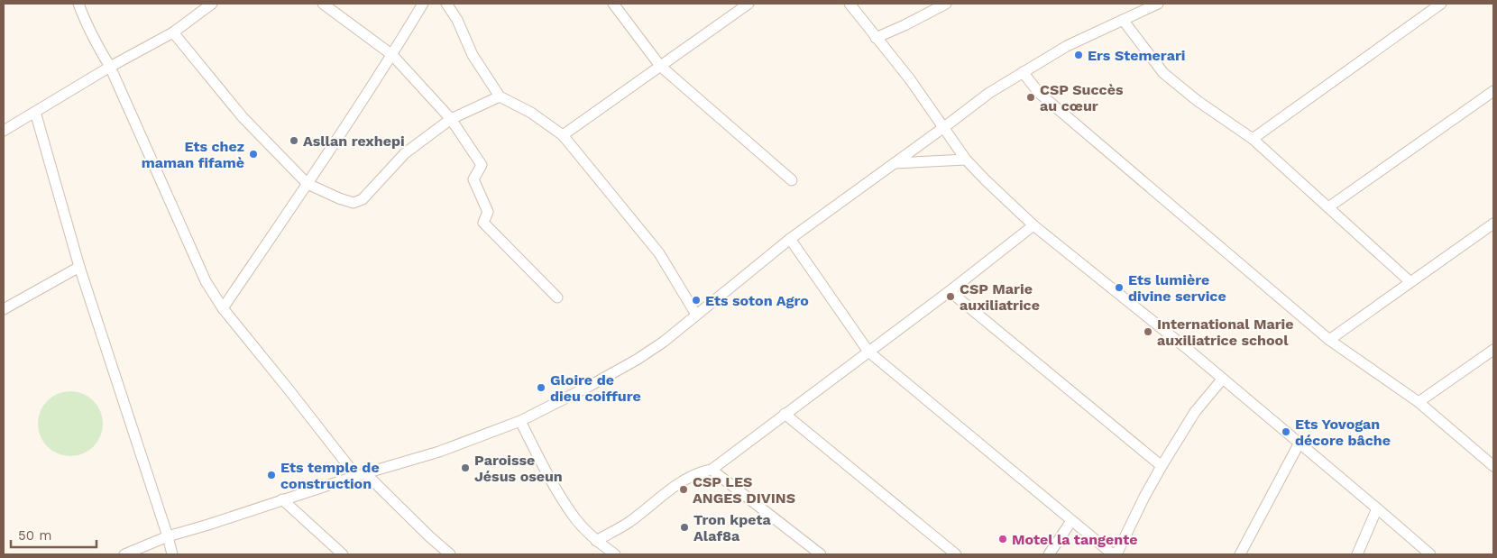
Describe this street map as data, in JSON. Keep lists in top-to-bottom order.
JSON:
{
  "places": [
    "Ers Stemerari",
    "CSP Succès au cœur",
    "Asllan rexhepi",
    "Ets chez maman fifamè",
    "Ets lumière divine service",
    "CSP Marie auxiliatrice",
    "Ets soton Agro",
    "International Marie auxiliatrice school",
    "Gloire de dieu coiffure",
    "Ets Yovogan décore bâche",
    "Paroisse Jésus oseun",
    "Ets temple de construction",
    "CSP LES ANGES DIVINS",
    "Tron kpeta Alaf8a",
    "Motel la tangente"
  ],
  "scale_bar": "50 m"
}
